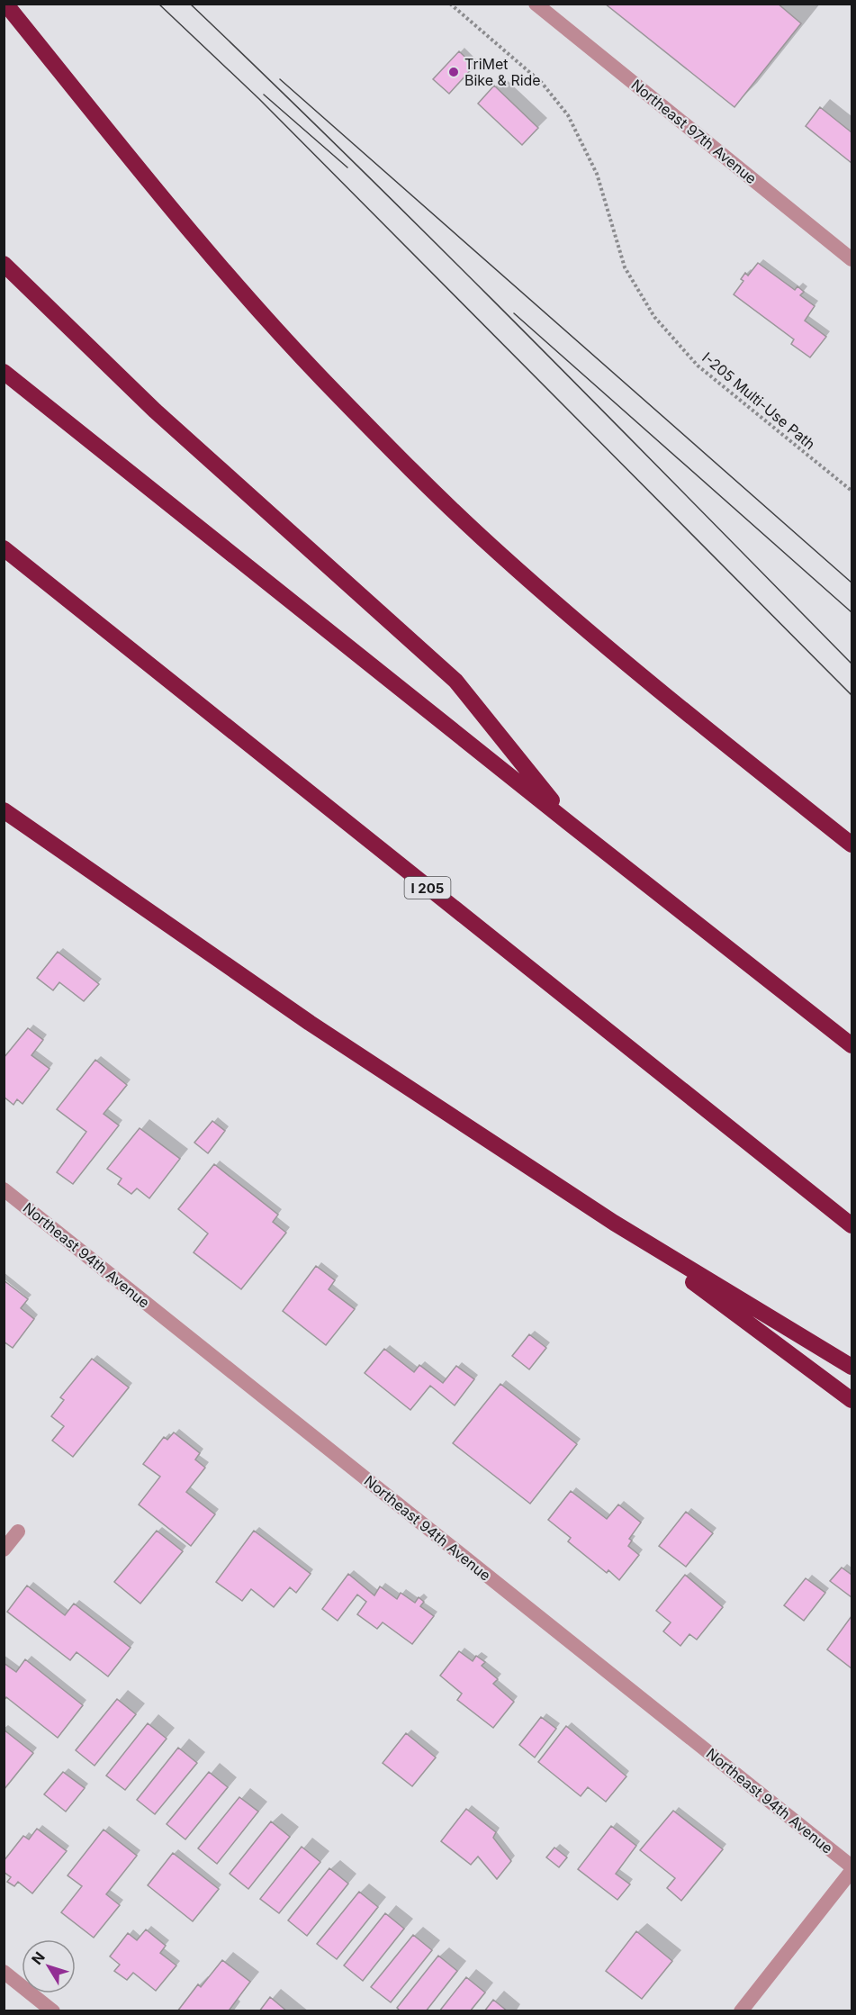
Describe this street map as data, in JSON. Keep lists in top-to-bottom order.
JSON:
{
  "streets": {
    "highway": ["I 205"],
    "street": ["Northeast 97th Avenue", "Northeast 94th Avenue"],
    "path": ["I-205 Multi-Use Path"]
  },
  "places": ["TriMet Bike & Ride"],
  "north": "top left"
}
